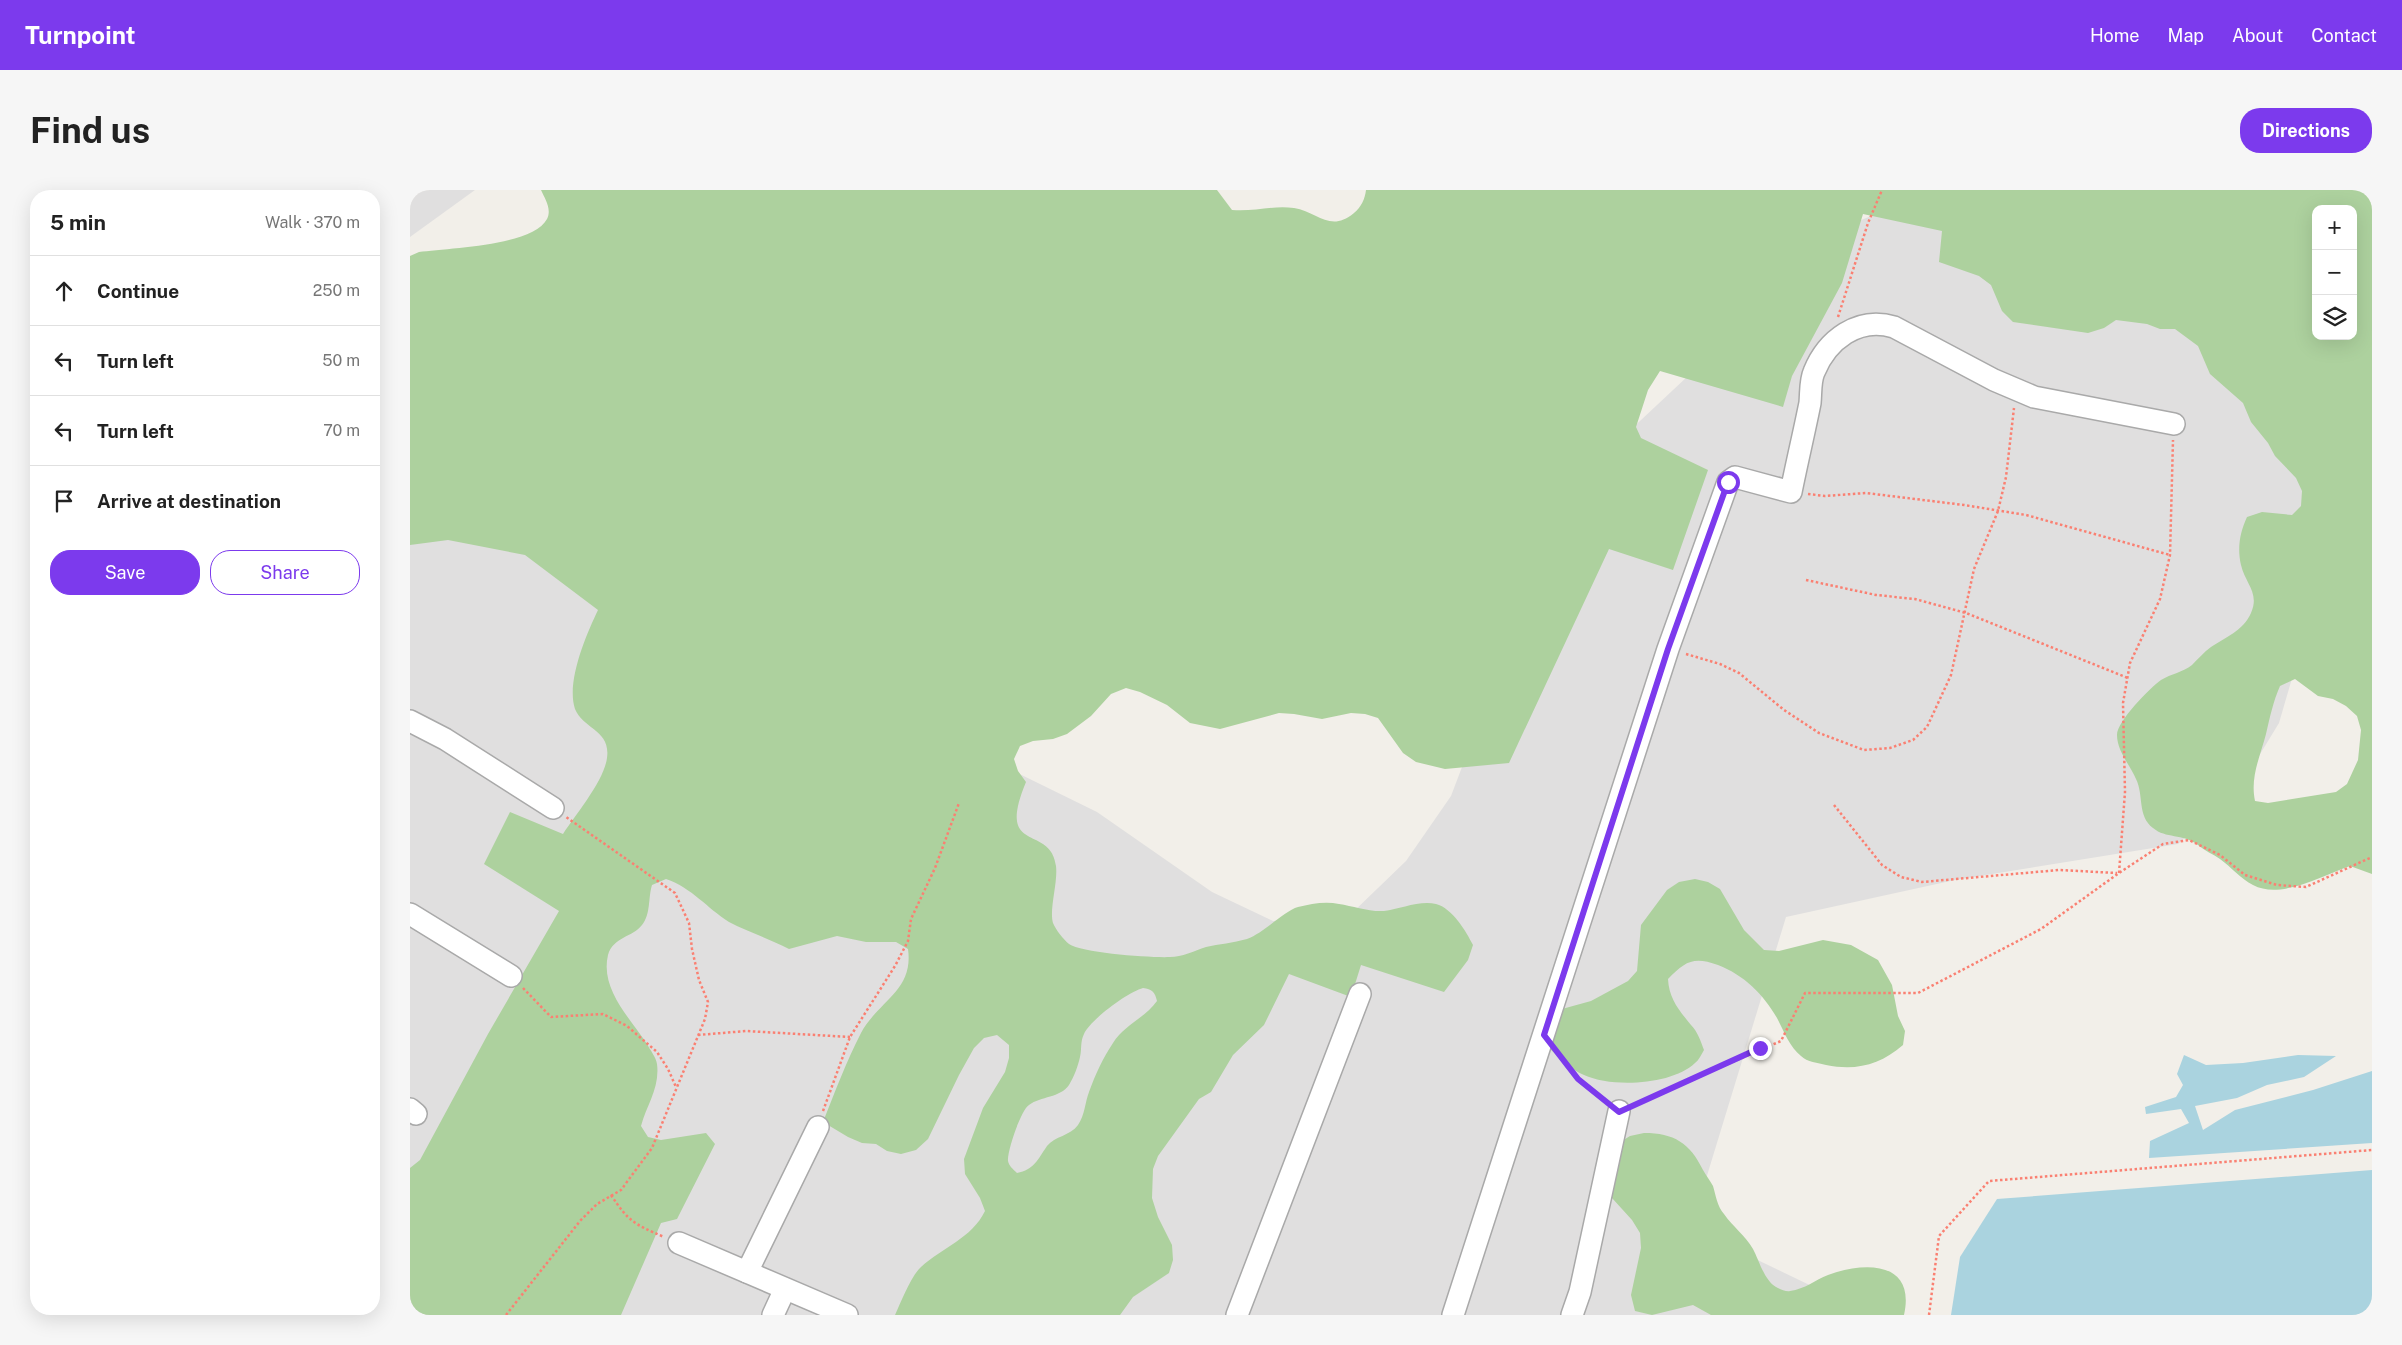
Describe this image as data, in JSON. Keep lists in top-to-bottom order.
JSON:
{
  "page": {
    "header": "Turnpoint",
    "nav": [
      "Home",
      "Map",
      "About",
      "Contact"
    ],
    "buttons": [
      "Directions",
      ["Save", "Share"]
    ],
    "title": "Find us",
    "heading": ["5 min", "Walk · 370 m"],
    "map_buttons": ["+", "−"],
    "list": [
      ["Continue", "250 m"],
      ["Turn left", "50 m"],
      ["Turn left", "70 m"],
      "Arrive at destination"
    ]
  }
}
